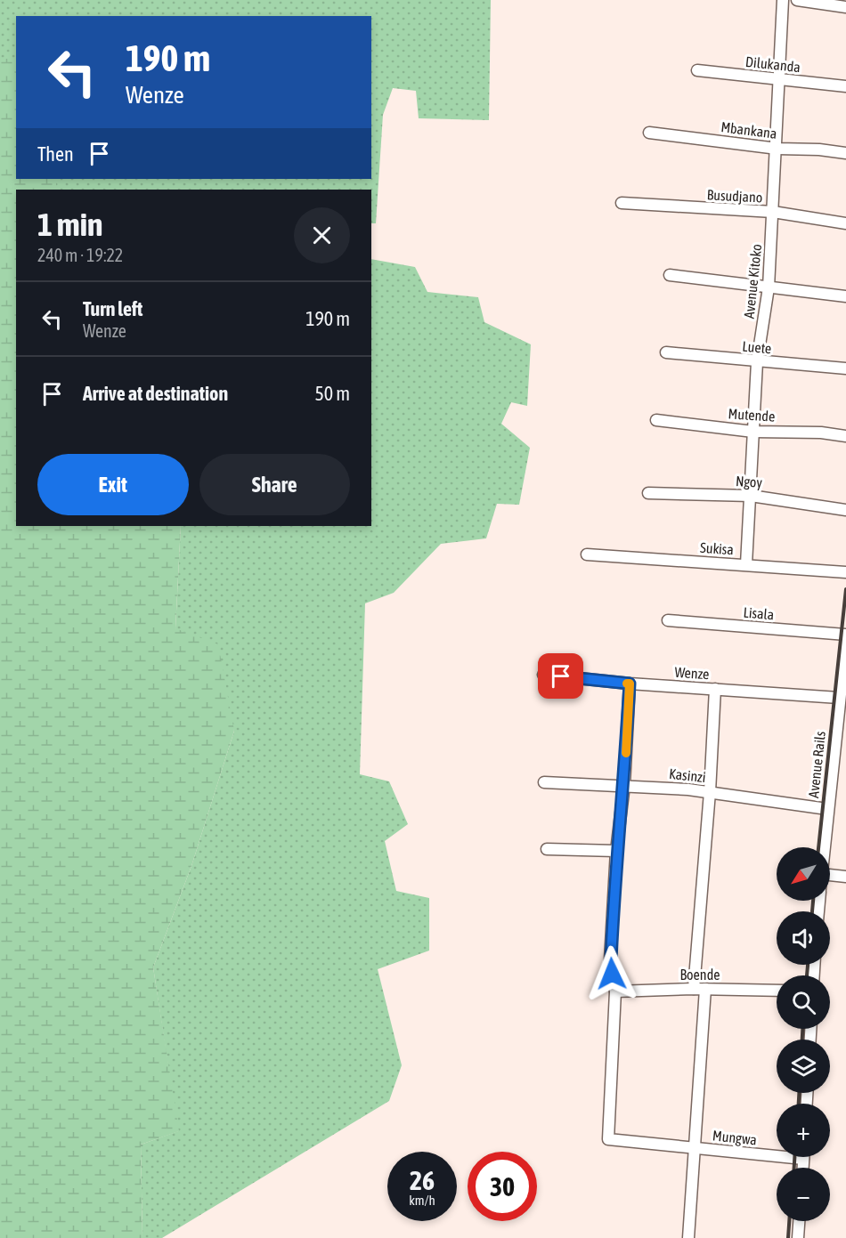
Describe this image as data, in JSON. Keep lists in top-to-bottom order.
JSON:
{
  "streets": {
    "street": [
      "Dilukanda",
      "Mbankana",
      "Busudjano",
      "Avenue Kitoko",
      "Luete",
      "Mutende",
      "Ngoy",
      "Sukisa",
      "Lisala",
      "Wenze",
      "Avenue Rails",
      "Kasinzi",
      "Boende",
      "Mungwa"
    ]
  },
  "crossings": [
    ["Dilukanda", "Avenue Kitoko"],
    ["Mbankana", "Avenue Kitoko"],
    ["Busudjano", "Avenue Kitoko"],
    ["Avenue Kitoko", "Luete"],
    ["Avenue Kitoko", "Mutende"],
    ["Avenue Kitoko", "Ngoy"],
    ["Avenue Kitoko", "Sukisa"],
    ["Wenze", "Avenue Rails"],
    ["Avenue Rails", "Kasinzi"],
    ["Boende", "Mungwa"]
  ],
  "north": "bottom left",
  "page": {
    "turn": ["190 m", "Wenze"],
    "then": "Then",
    "heading": ["1 min", "240 m · 19:22"],
    "list": [
      {
        "name": "Turn left",
        "note": "Wenze",
        "value": "190 m"
      },
      {
        "name": "Arrive at destination",
        "value": "50 m"
      }
    ],
    "buttons": ["Exit", "Share"],
    "map_buttons": ["+", "−"],
    "speed": "26 km/h",
    "limit": "30"
  }
}
